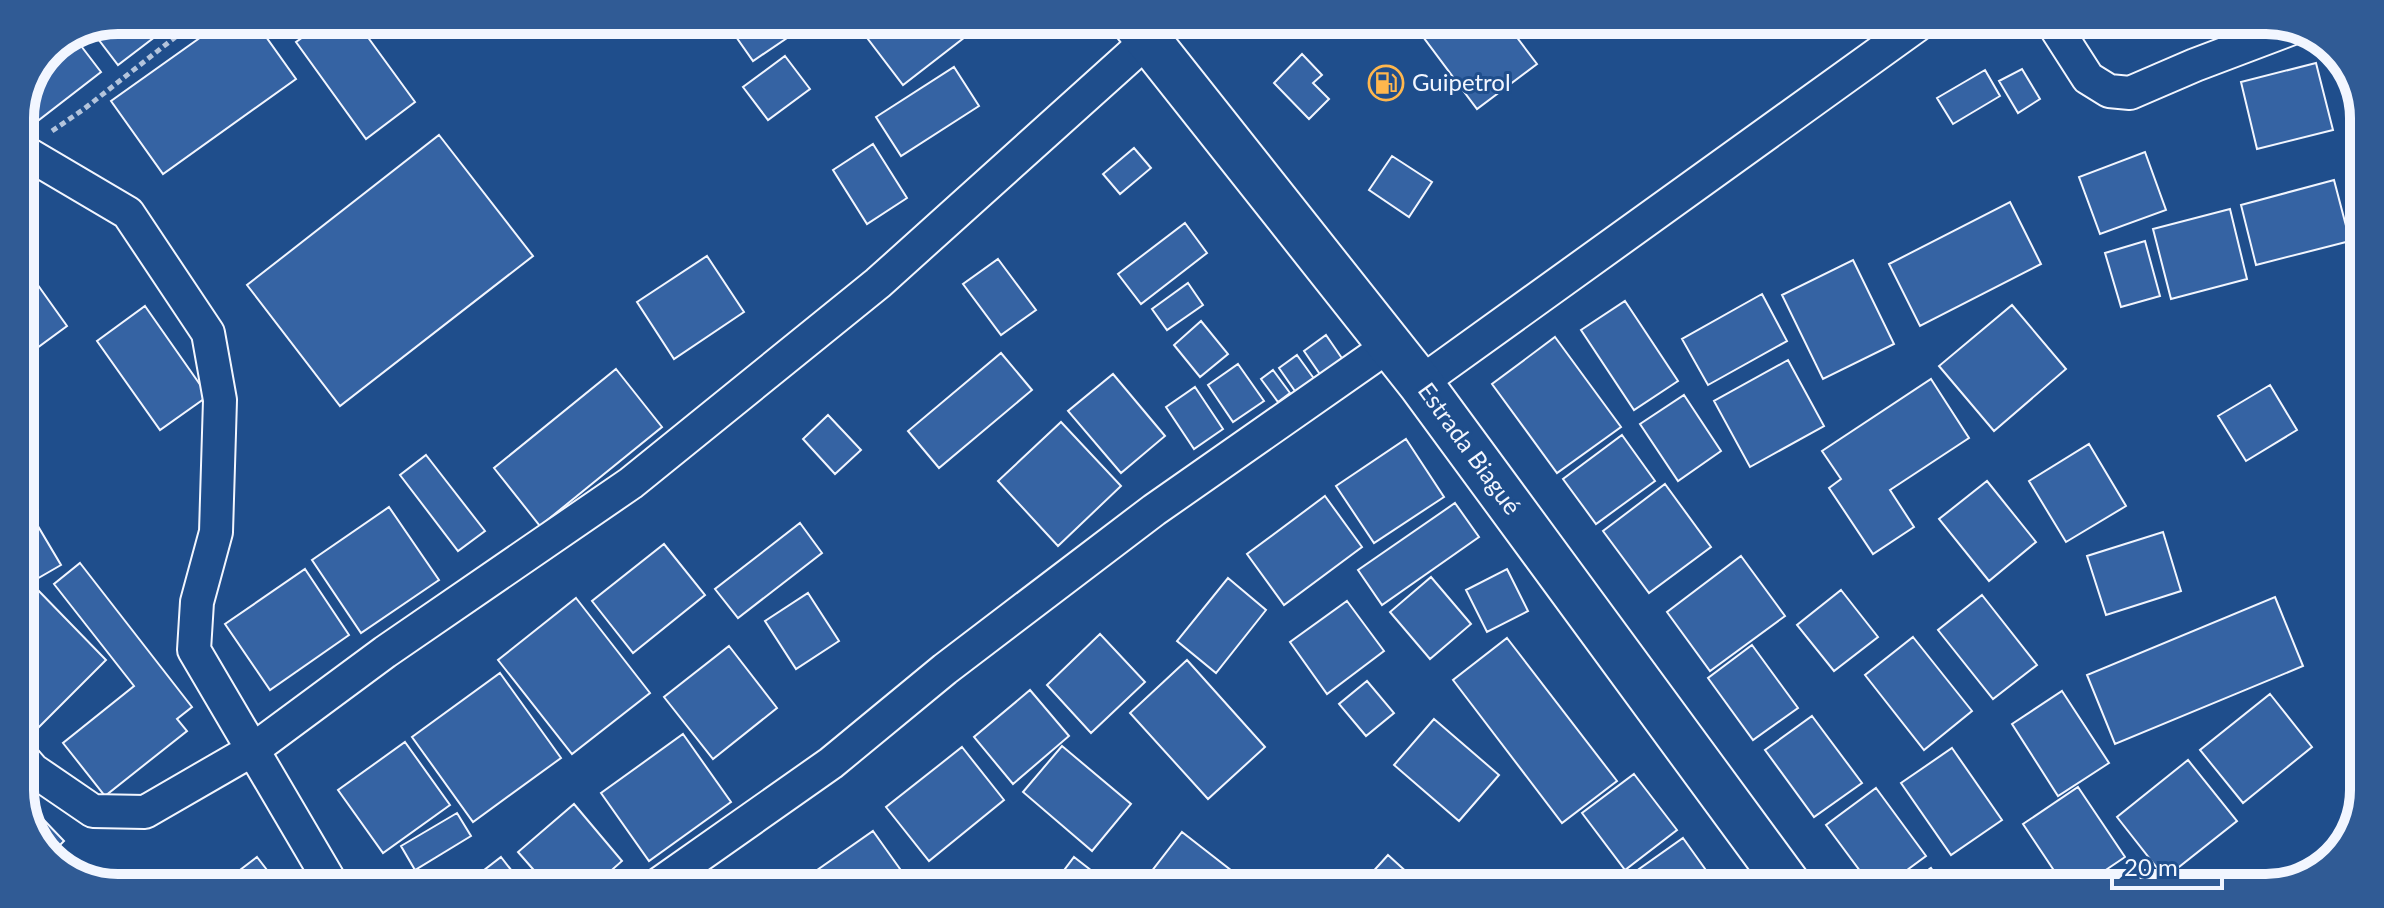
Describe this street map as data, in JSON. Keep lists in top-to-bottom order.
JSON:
{
  "streets": {
    "main road": ["Estrada Biagué"]
  },
  "places": {
    "fuel station": ["Guipetrol"]
  },
  "scale_bar": "20 m"
}
